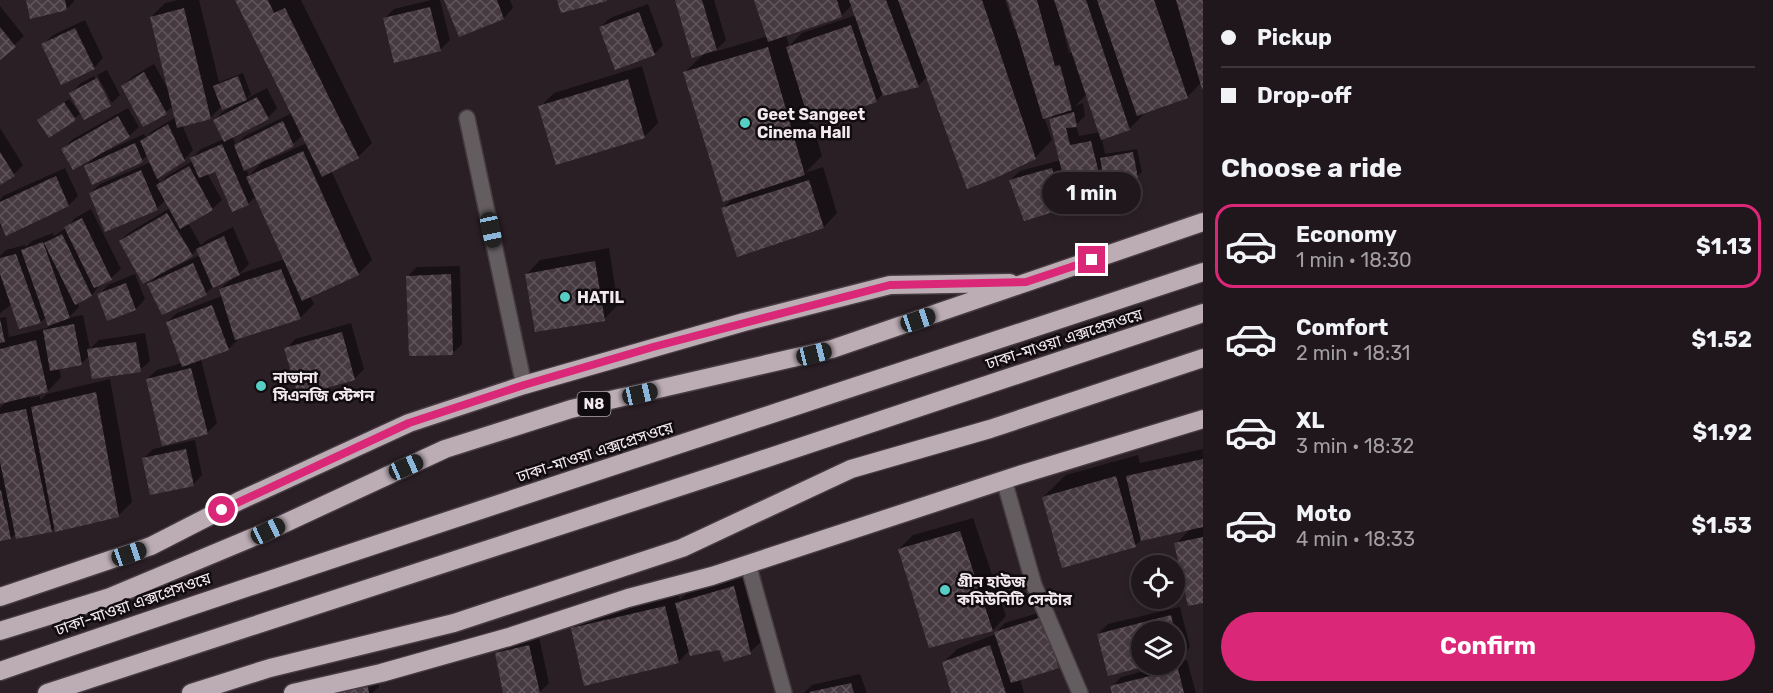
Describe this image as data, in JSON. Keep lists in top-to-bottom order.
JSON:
{
  "streets": {
    "highway": ["ঢাকা-মাওয়া এক্সপ্রেসওয়ে", "N8"]
  },
  "places": [
    "Geet Sangeet Cinema Hall",
    "HATIL",
    "নাভানা সিএনজি স্টেশন",
    "গ্রীন হাউজ কমিউনিটি সেন্টার"
  ],
  "page": {
    "banner": ["Pickup", "Drop-off"],
    "heading": "Choose a ride",
    "bubble": "1 min",
    "list": [
      {
        "name": "Economy",
        "note": "1 min · 18:30",
        "value": "$1.13"
      },
      {
        "name": "Comfort",
        "note": "2 min · 18:31",
        "value": "$1.52"
      },
      {
        "name": "XL",
        "note": "3 min · 18:32",
        "value": "$1.92"
      },
      {
        "name": "Moto",
        "note": "4 min · 18:33",
        "value": "$1.53"
      }
    ],
    "buttons": "Confirm"
  }
}
